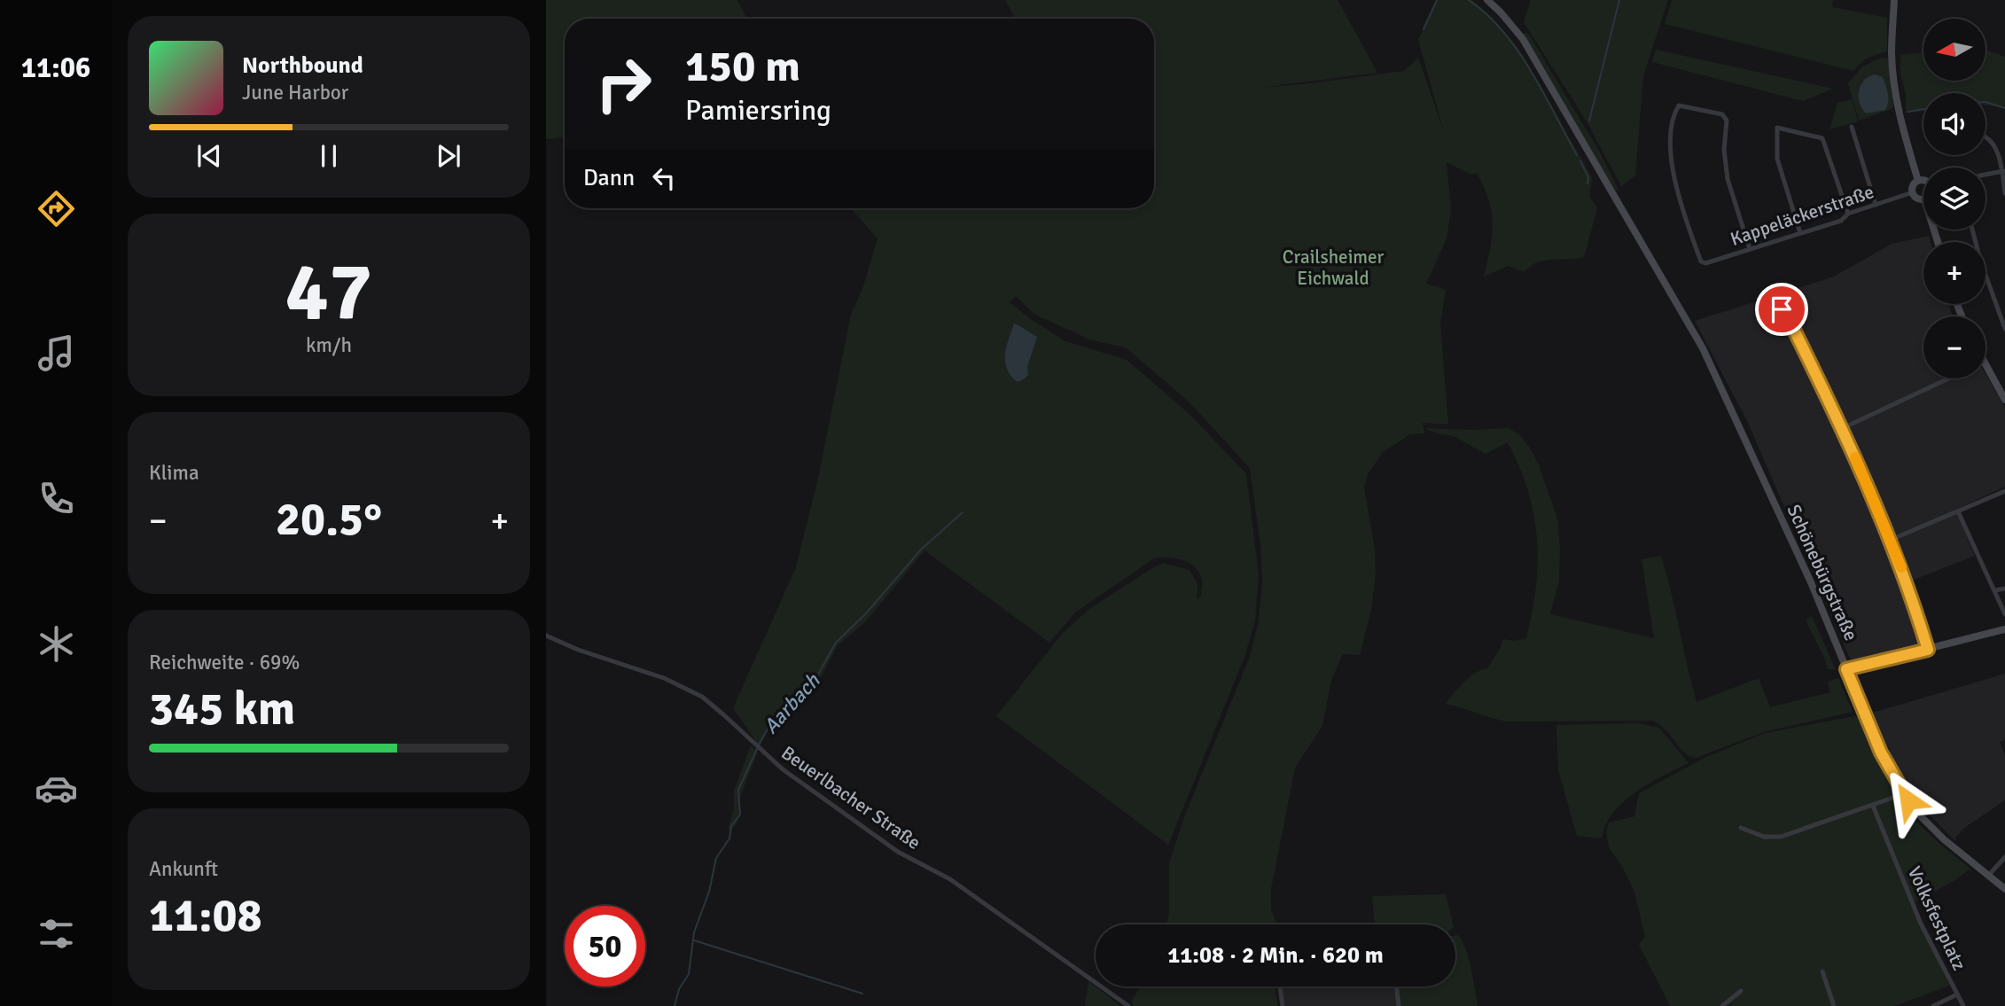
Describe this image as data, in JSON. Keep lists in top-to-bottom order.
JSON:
{
  "streets": {
    "main road": ["Schönebürgstraße"],
    "street": ["Kappeläckerstraße", "Beuerlbacher Straße", "Volksfestplatz"]
  },
  "water": ["Aarbach"],
  "parks": ["Crailsheimer Eichwald"],
  "north": "left",
  "page": {
    "tabs": "11:06",
    "map_buttons": ["+", "−"],
    "turn": ["150 m", "Pamiersring"],
    "song": ["Northbound", "June Harbor"],
    "then": "Dann",
    "tile": [
      ["47", "km/h"],
      "Klima",
      ["Reichweite · 69%", "345 km"],
      ["Ankunft", "11:08"]
    ],
    "heat": ["−", "20.5°", "+"],
    "limit": "50",
    "trip": "11:08 · 2 Min. · 620 m"
  }
}
